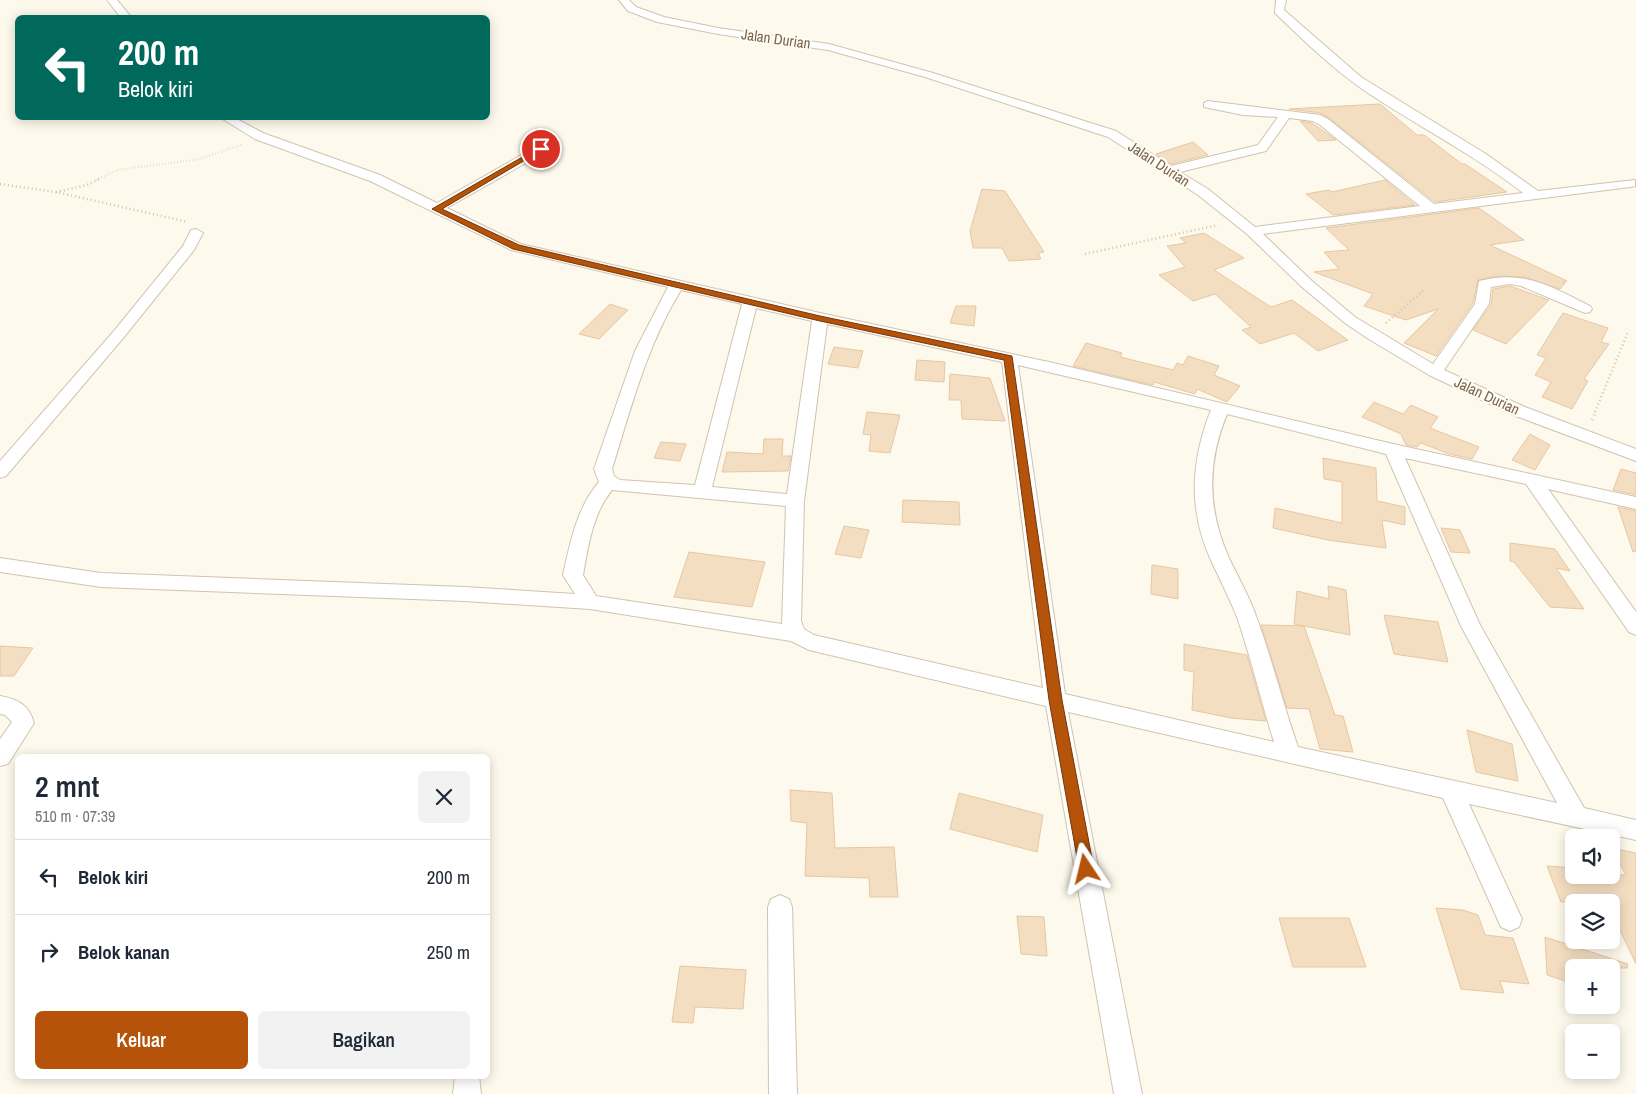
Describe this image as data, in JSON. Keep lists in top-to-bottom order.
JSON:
{
  "streets": {
    "street": ["Jalan Durian"]
  },
  "page": {
    "turn": ["200 m", "Belok kiri"],
    "heading": ["2 mnt", "510 m · 07:39"],
    "map_buttons": ["+", "−"],
    "list": [
      {
        "name": "Belok kiri",
        "value": "200 m"
      },
      {
        "name": "Belok kanan",
        "value": "250 m"
      }
    ],
    "buttons": ["Keluar", "Bagikan"]
  }
}
